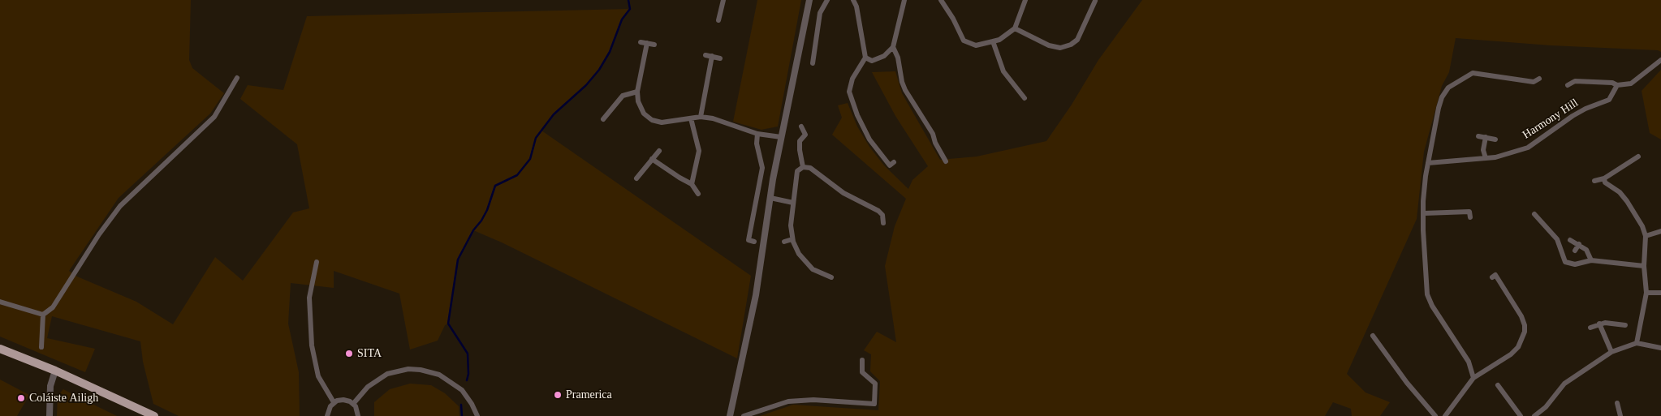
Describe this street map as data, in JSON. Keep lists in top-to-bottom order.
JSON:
{
  "streets": {
    "street": ["Harmony Hill"]
  },
  "places": ["SITA", "Pramerica", "Coláiste Ailigh"]
}
